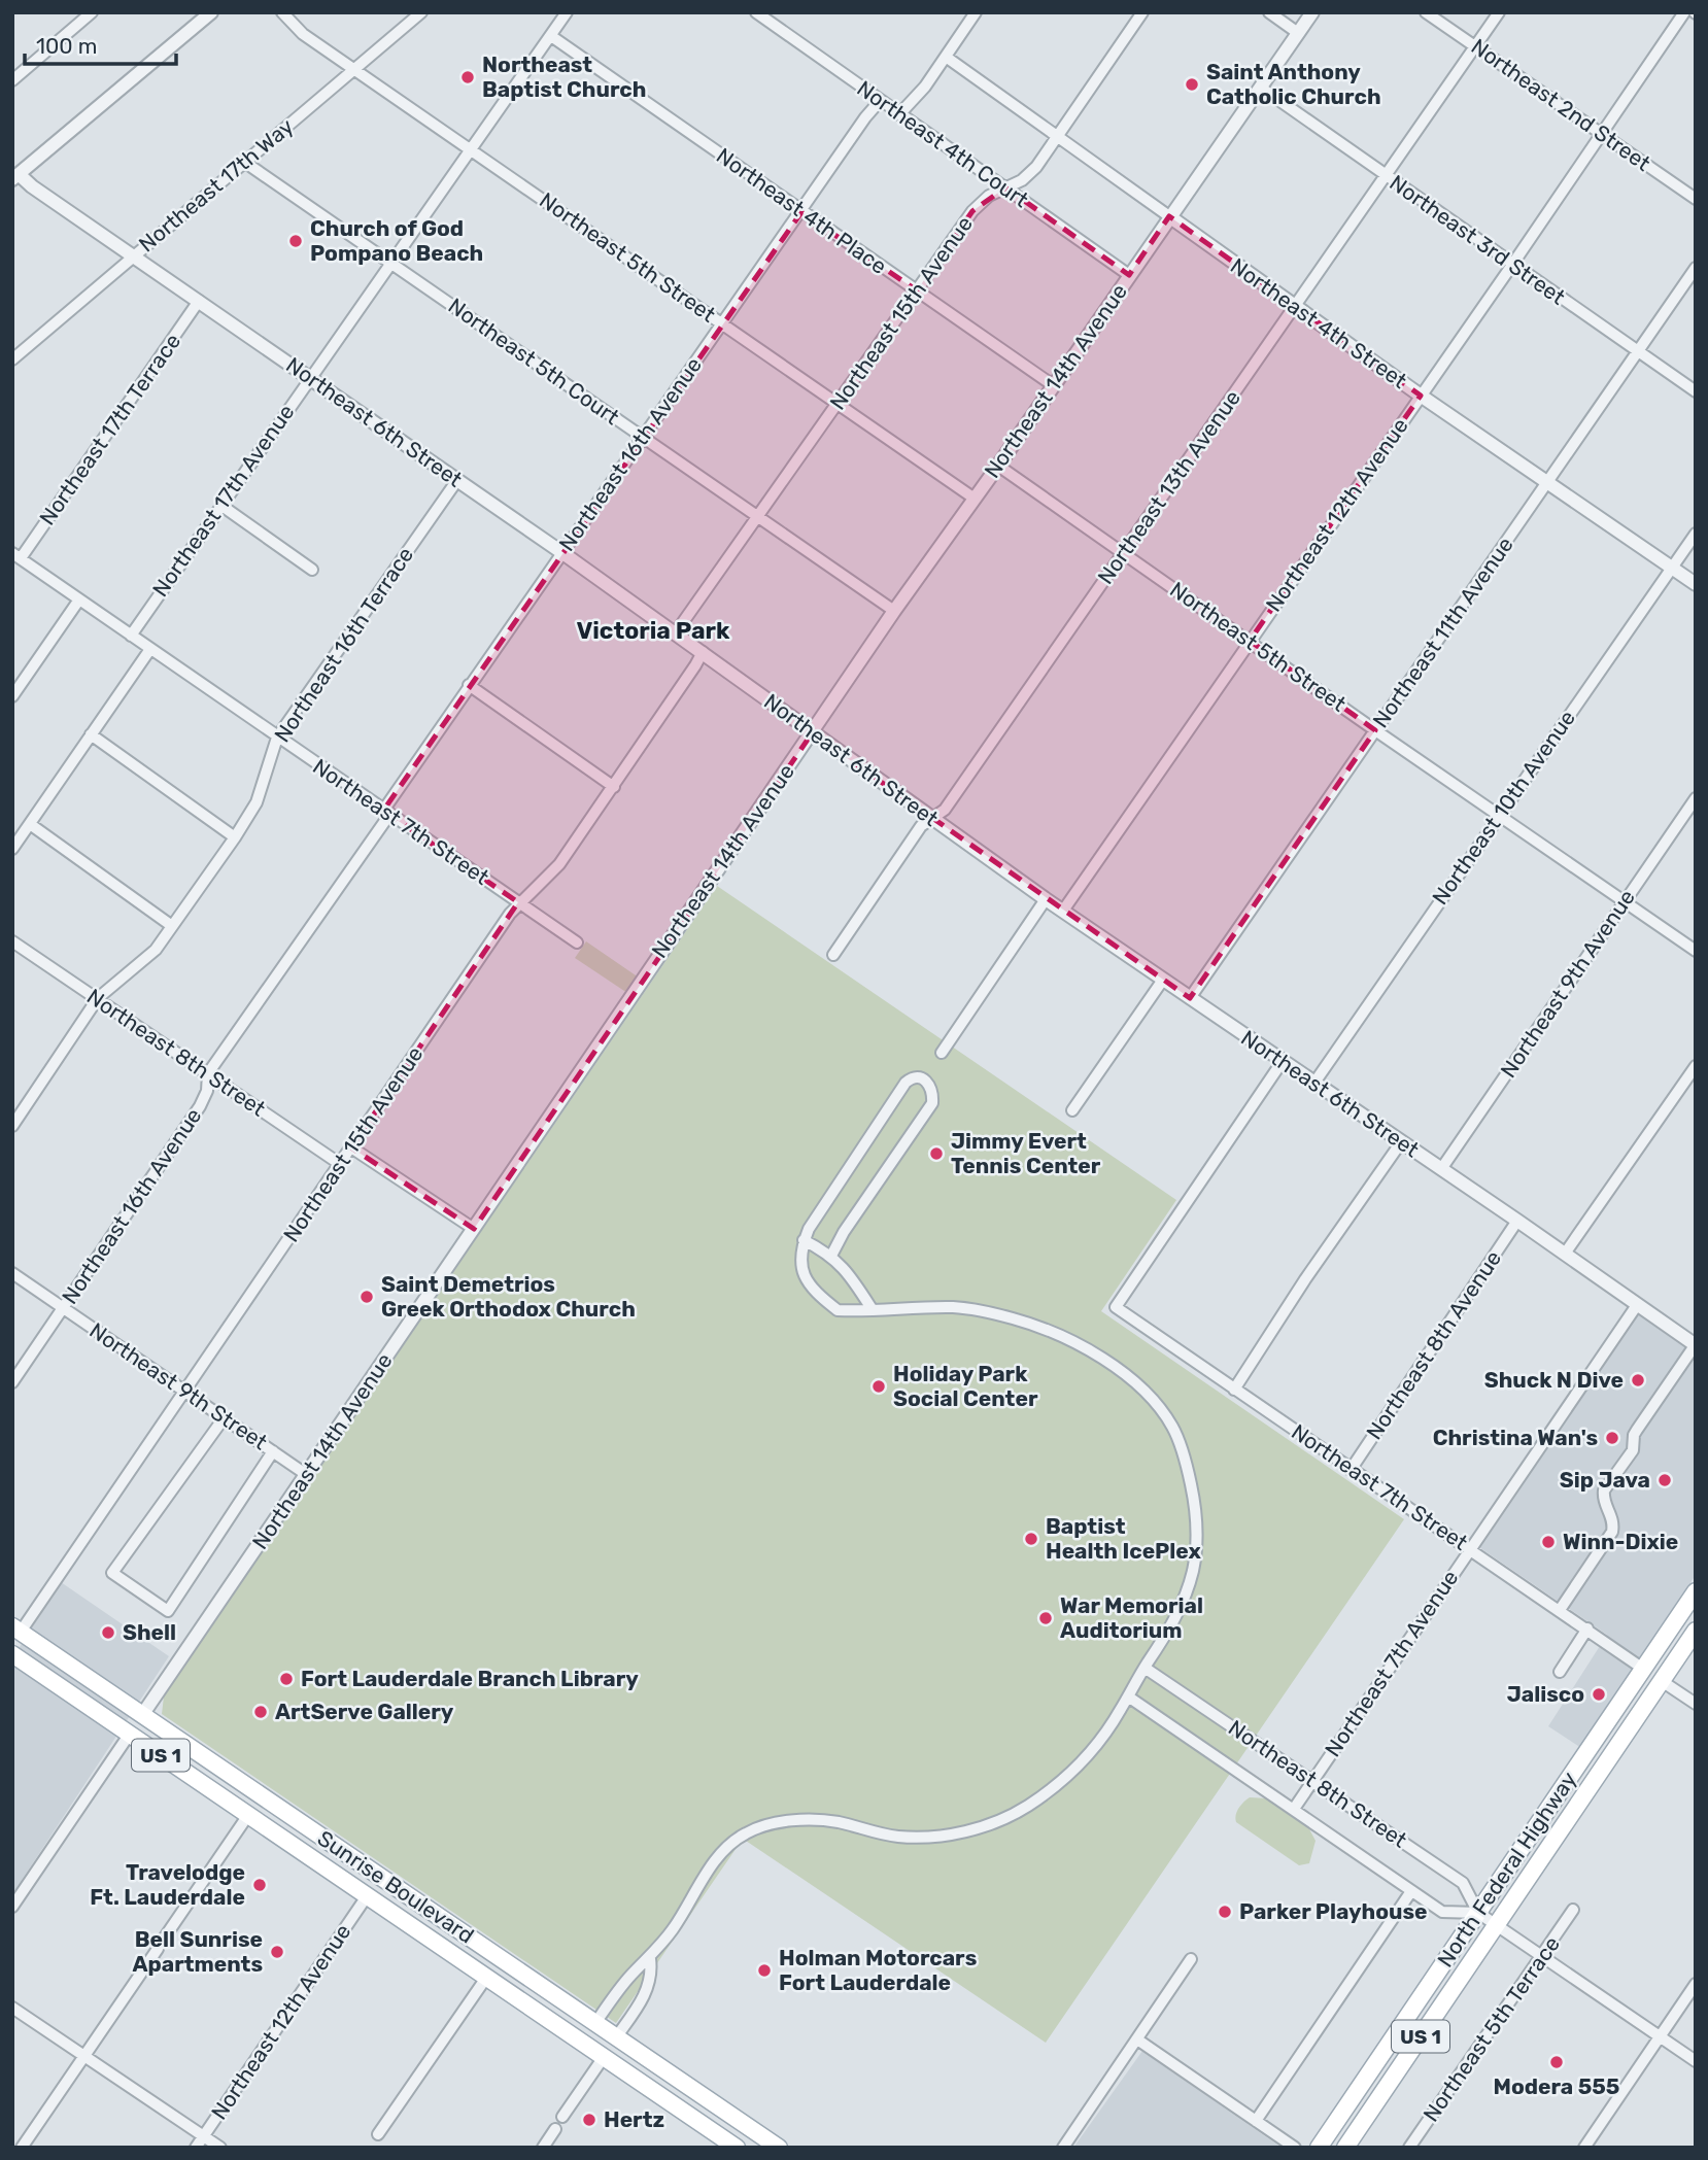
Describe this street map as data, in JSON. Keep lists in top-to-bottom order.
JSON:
{
  "streets": {
    "main road": ["US 1", "North Federal Highway", "Sunrise Boulevard"],
    "street": [
      "Northeast 2nd Street",
      "Northeast 4th Court",
      "Northeast 17th Way",
      "Northeast 4th Place",
      "Northeast 3rd Street",
      "Northeast 5th Street",
      "Northeast 15th Avenue",
      "Northeast 4th Street",
      "Northeast 5th Court",
      "Northeast 14th Avenue",
      "Northeast 6th Street",
      "Northeast 17th Terrace",
      "Northeast 16th Avenue",
      "Northeast 13th Avenue",
      "Northeast 17th Avenue",
      "Northeast 12th Avenue",
      "Northeast 11th Avenue",
      "Northeast 16th Terrace",
      "Northeast 10th Avenue",
      "Northeast 7th Street",
      "Northeast 9th Avenue",
      "Northeast 8th Street",
      "Northeast 8th Avenue",
      "Northeast 9th Street",
      "Northeast 7th Avenue",
      "Northeast 5th Terrace"
    ]
  },
  "crossings": [
    ["Northeast 2nd Street", "Northeast 13th Avenue"],
    ["Northeast 2nd Street", "Northeast 12th Avenue"],
    ["Northeast 4th Court", "Northeast 15th Avenue"],
    ["Northeast 4th Court", "Northeast 14th Avenue"],
    ["Northeast 4th Court", "Northeast 16th Avenue"],
    ["Northeast 17th Way", "Northeast 5th Street"],
    ["Northeast 17th Way", "Northeast 5th Court"],
    ["Northeast 17th Way", "Northeast 6th Street"],
    ["Northeast 4th Place", "Northeast 15th Avenue"],
    ["Northeast 4th Place", "Northeast 14th Avenue"],
    ["Northeast 4th Place", "Northeast 16th Avenue"],
    ["Northeast 4th Place", "Northeast 17th Avenue"],
    ["Northeast 3rd Street", "Northeast 14th Avenue"],
    ["Northeast 3rd Street", "Northeast 13th Avenue"],
    ["Northeast 3rd Street", "Northeast 12th Avenue"],
    ["Northeast 3rd Street", "Northeast 11th Avenue"],
    ["Northeast 5th Street", "Northeast 15th Avenue"],
    ["Northeast 5th Street", "Northeast 14th Avenue"],
    ["Northeast 5th Street", "Northeast 16th Avenue"],
    ["Northeast 5th Street", "Northeast 13th Avenue"],
    ["Northeast 5th Street", "Northeast 17th Avenue"],
    ["Northeast 5th Street", "Northeast 12th Avenue"],
    ["Northeast 5th Street", "Northeast 11th Avenue"],
    ["Northeast 5th Street", "Northeast 10th Avenue"],
    ["Northeast 5th Street", "Northeast 9th Avenue"],
    ["Northeast 15th Avenue", "Northeast 4th Street"],
    ["Northeast 15th Avenue", "Northeast 5th Court"],
    ["Northeast 15th Avenue", "Northeast 6th Street"],
    ["Northeast 15th Avenue", "Northeast 7th Street"],
    ["Northeast 15th Avenue", "Northeast 8th Street"],
    ["Northeast 15th Avenue", "Northeast 9th Street"],
    ["Northeast 15th Avenue", "Sunrise Boulevard"],
    ["Northeast 4th Street", "Northeast 14th Avenue"],
    ["Northeast 4th Street", "Northeast 13th Avenue"],
    ["Northeast 4th Street", "Northeast 12th Avenue"],
    ["Northeast 4th Street", "Northeast 11th Avenue"],
    ["Northeast 4th Street", "Northeast 10th Avenue"],
    ["Northeast 5th Court", "Northeast 14th Avenue"],
    ["Northeast 5th Court", "Northeast 16th Avenue"],
    ["Northeast 5th Court", "Northeast 17th Avenue"],
    ["Northeast 14th Avenue", "Northeast 6th Street"],
    ["Northeast 14th Avenue", "Northeast 9th Street"],
    ["Northeast 14th Avenue", "Sunrise Boulevard"],
    ["Northeast 6th Street", "Northeast 17th Terrace"],
    ["Northeast 6th Street", "Northeast 16th Avenue"],
    ["Northeast 6th Street", "Northeast 13th Avenue"],
    ["Northeast 6th Street", "Northeast 17th Avenue"],
    ["Northeast 6th Street", "Northeast 12th Avenue"],
    ["Northeast 6th Street", "Northeast 11th Avenue"],
    ["Northeast 6th Street", "Northeast 16th Terrace"],
    ["Northeast 6th Street", "Northeast 10th Avenue"],
    ["Northeast 6th Street", "Northeast 7th Street"],
    ["Northeast 6th Street", "Northeast 9th Avenue"],
    ["Northeast 6th Street", "Northeast 8th Avenue"],
    ["Northeast 6th Street", "Northeast 7th Avenue"],
    ["Northeast 17th Terrace", "Northeast 7th Street"],
    ["Northeast 16th Avenue", "Northeast 7th Street"],
    ["Northeast 16th Avenue", "Northeast 8th Street"],
    ["Northeast 16th Avenue", "Northeast 9th Street"],
    ["Northeast 17th Avenue", "Northeast 7th Street"],
    ["Northeast 12th Avenue", "Sunrise Boulevard"],
    ["Northeast 16th Terrace", "Northeast 7th Street"],
    ["Northeast 16th Terrace", "Northeast 8th Street"],
    ["Northeast 7th Street", "Northeast 8th Avenue"],
    ["Northeast 7th Street", "Northeast 7th Avenue"],
    ["Northeast 7th Street", "North Federal Highway"],
    ["Northeast 8th Street", "Northeast 7th Avenue"],
    ["Northeast 8th Street", "North Federal Highway"],
    ["Northeast 8th Street", "Northeast 5th Terrace"]
  ],
  "districts": ["Victoria Park"],
  "places": [
    "Northeast Baptist Church",
    "Saint Anthony Catholic Church",
    "Church of God Pompano Beach",
    "Jimmy Evert Tennis Center",
    "Saint Demetrios Greek Orthodox Church",
    "Shuck N Dive",
    "Holiday Park Social Center",
    "Christina Wan's",
    "Sip Java",
    "Baptist Health IcePlex",
    "Winn-Dixie",
    "War Memorial Auditorium",
    "Shell",
    "Fort Lauderdale Branch Library",
    "Jalisco",
    "ArtServe Gallery",
    "Travelodge Ft. Lauderdale",
    "Parker Playhouse",
    "Bell Sunrise Apartments",
    "Holman Motorcars Fort Lauderdale",
    "Modera 555",
    "Hertz"
  ],
  "scale_bar": "100 m"
}
